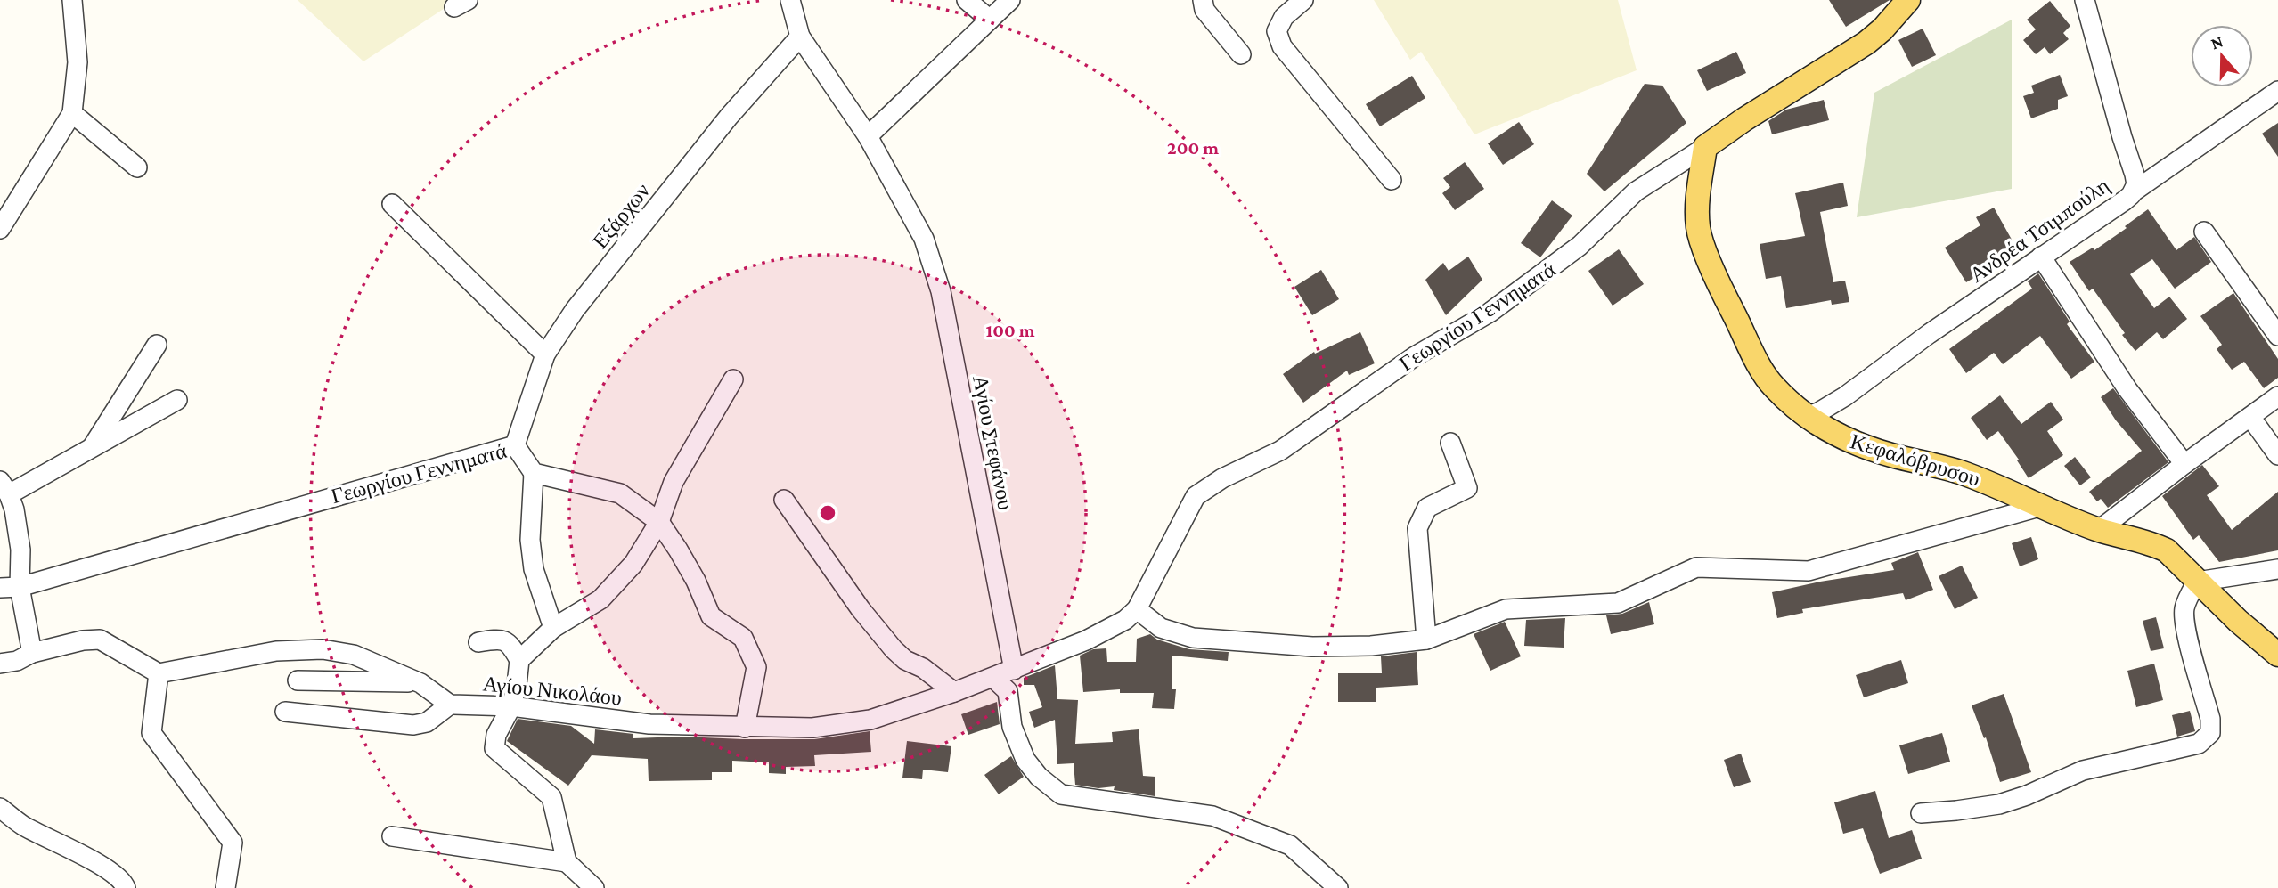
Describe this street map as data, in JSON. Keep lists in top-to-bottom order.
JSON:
{
  "streets": {
    "main road": ["Γεωργίου Γεννηματά", "Κεφαλόβρυσου"],
    "street": [
      "Εξάρχων",
      "Ανδρέα Τσιμπούλη",
      "Αγίου Στεφάνου",
      "Αγίου Νικολάου"
    ]
  },
  "crossings": [
    ["Εξάρχων", "Γεωργίου Γεννηματά"],
    ["Εξάρχων", "Αγίου Στεφάνου"],
    ["Ανδρέα Τσιμπούλη", "Κεφαλόβρυσου"],
    ["Γεωργίου Γεννηματά", "Κεφαλόβρυσου"],
    ["Γεωργίου Γεννηματά", "Αγίου Νικολάου"],
    ["Αγίου Στεφάνου", "Αγίου Νικολάου"]
  ],
  "north": "top",
  "rings": ["200 m", "100 m"]
}
